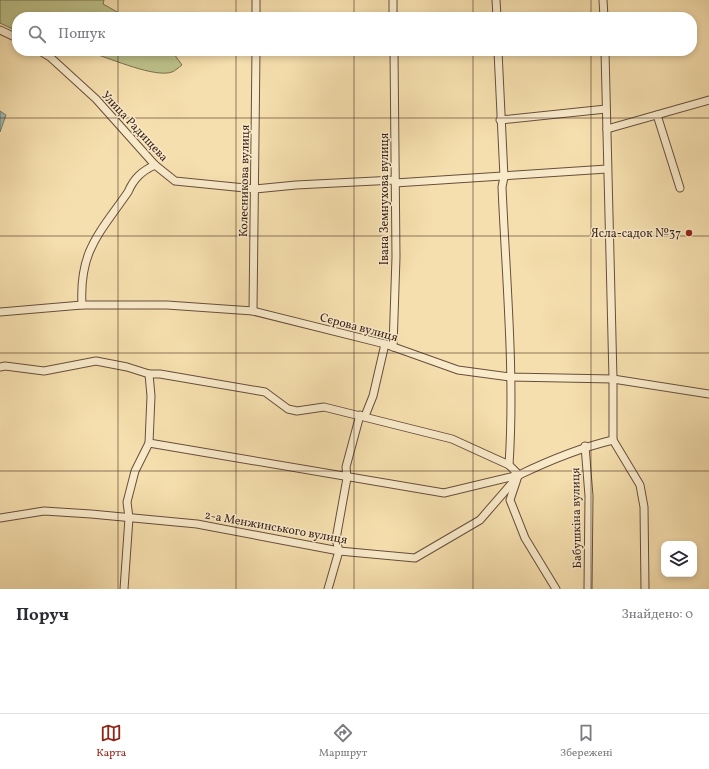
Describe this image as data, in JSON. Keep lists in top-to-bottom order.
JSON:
{
  "streets": {
    "street": [
      "Улица Радищева",
      "Колесникова вулиця",
      "Івана Земнухова вулиця",
      "Сєрова вулиця",
      "Бабушкіна вулиця",
      "2-а Менжинського вулиця"
    ]
  },
  "crossings": [
    ["Улица Радищева", "Колесникова вулиця"],
    ["Улица Радищева", "Івана Земнухова вулиця"],
    ["Колесникова вулиця", "Сєрова вулиця"],
    ["Івана Земнухова вулиця", "Сєрова вулиця"]
  ],
  "places": ["Ясла-садок №37"],
  "page": {
    "search": "Пошук",
    "heading": ["Поруч", "Знайдено: 0"],
    "nav": ["Карта", "Маршрут", "Збережені"]
  }
}
